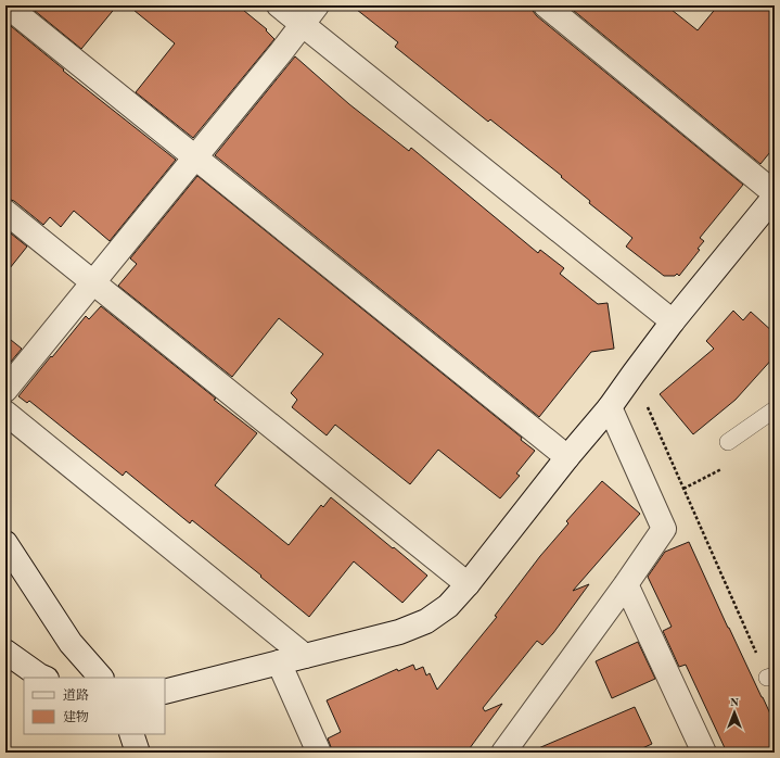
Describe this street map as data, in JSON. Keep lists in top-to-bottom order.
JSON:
{
  "legend": ["道路", "建物"],
  "north": "top"
}
